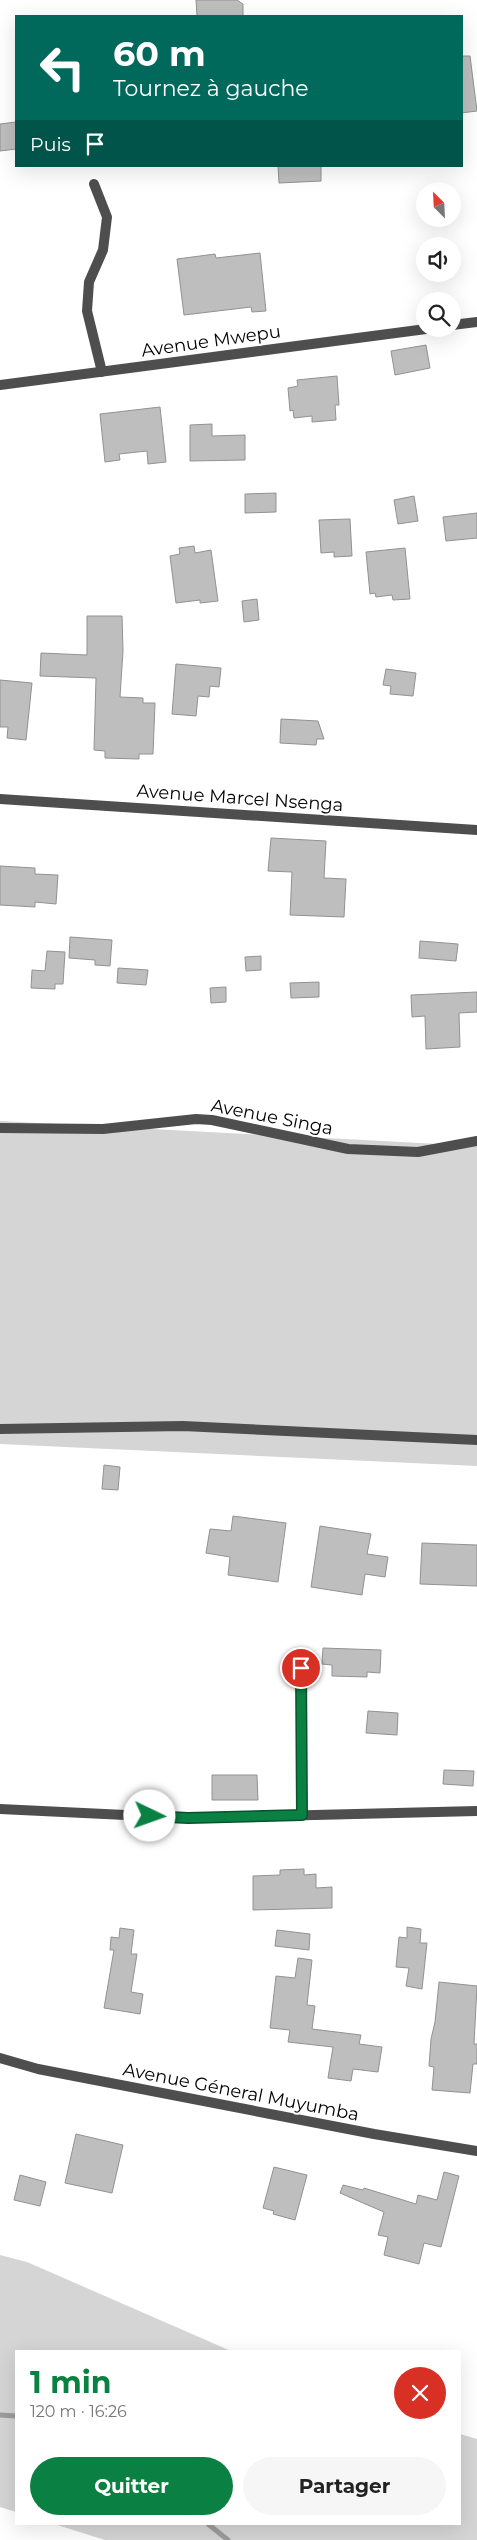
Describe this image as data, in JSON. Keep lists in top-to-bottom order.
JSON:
{
  "streets": {
    "street": [
      "Avenue Mwepu",
      "Avenue Marcel Nsenga",
      "Avenue Singa",
      "Avenue Géneral Muyumba"
    ]
  },
  "north": "top left",
  "page": {
    "turn": ["60 m", "Tournez à gauche"],
    "then": "Puis",
    "heading": ["1 min", "120 m · 16:26"],
    "buttons": ["Quitter", "Partager"]
  }
}
